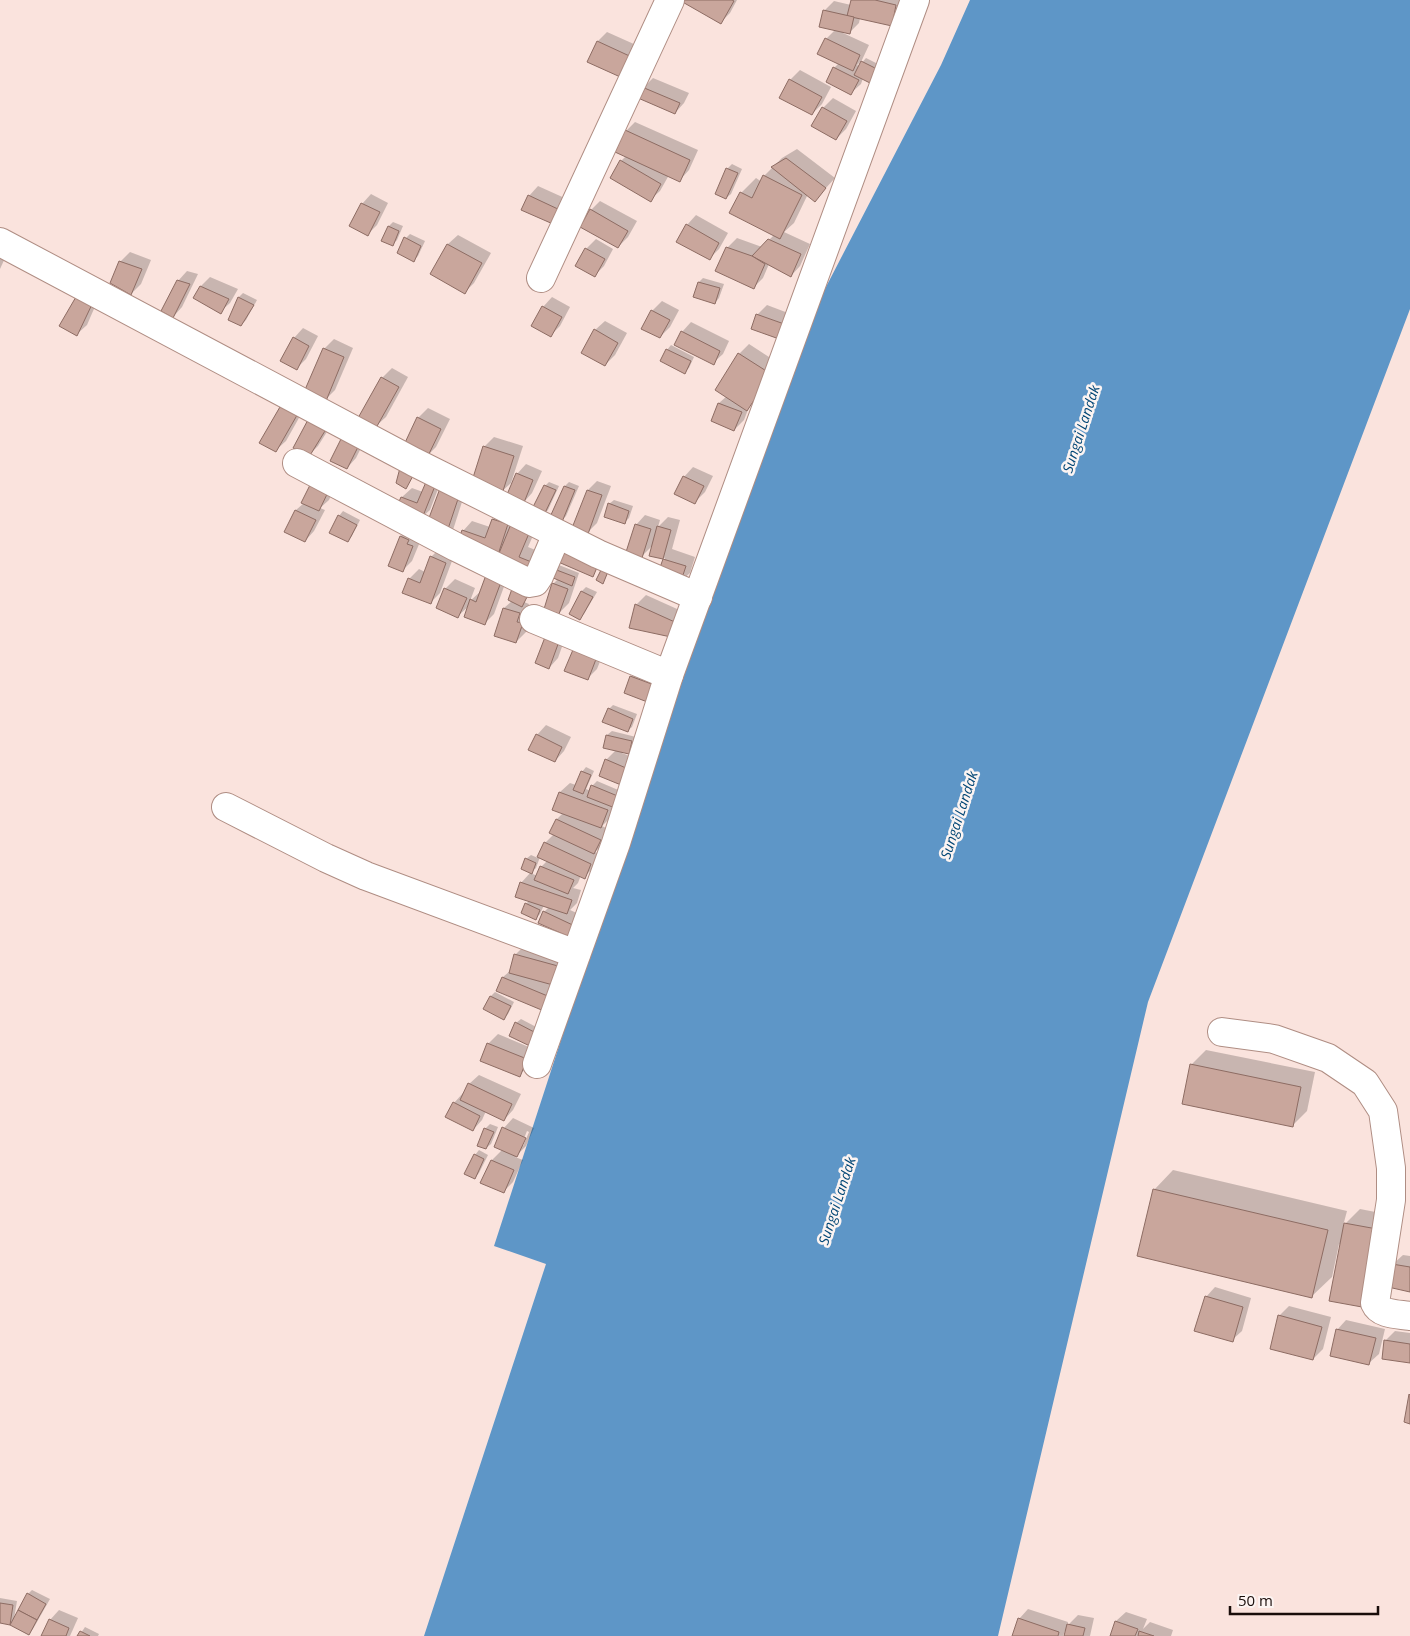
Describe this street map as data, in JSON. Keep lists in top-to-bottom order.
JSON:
{
  "water": ["Sungai Landak"],
  "scale_bar": "50 m"
}
